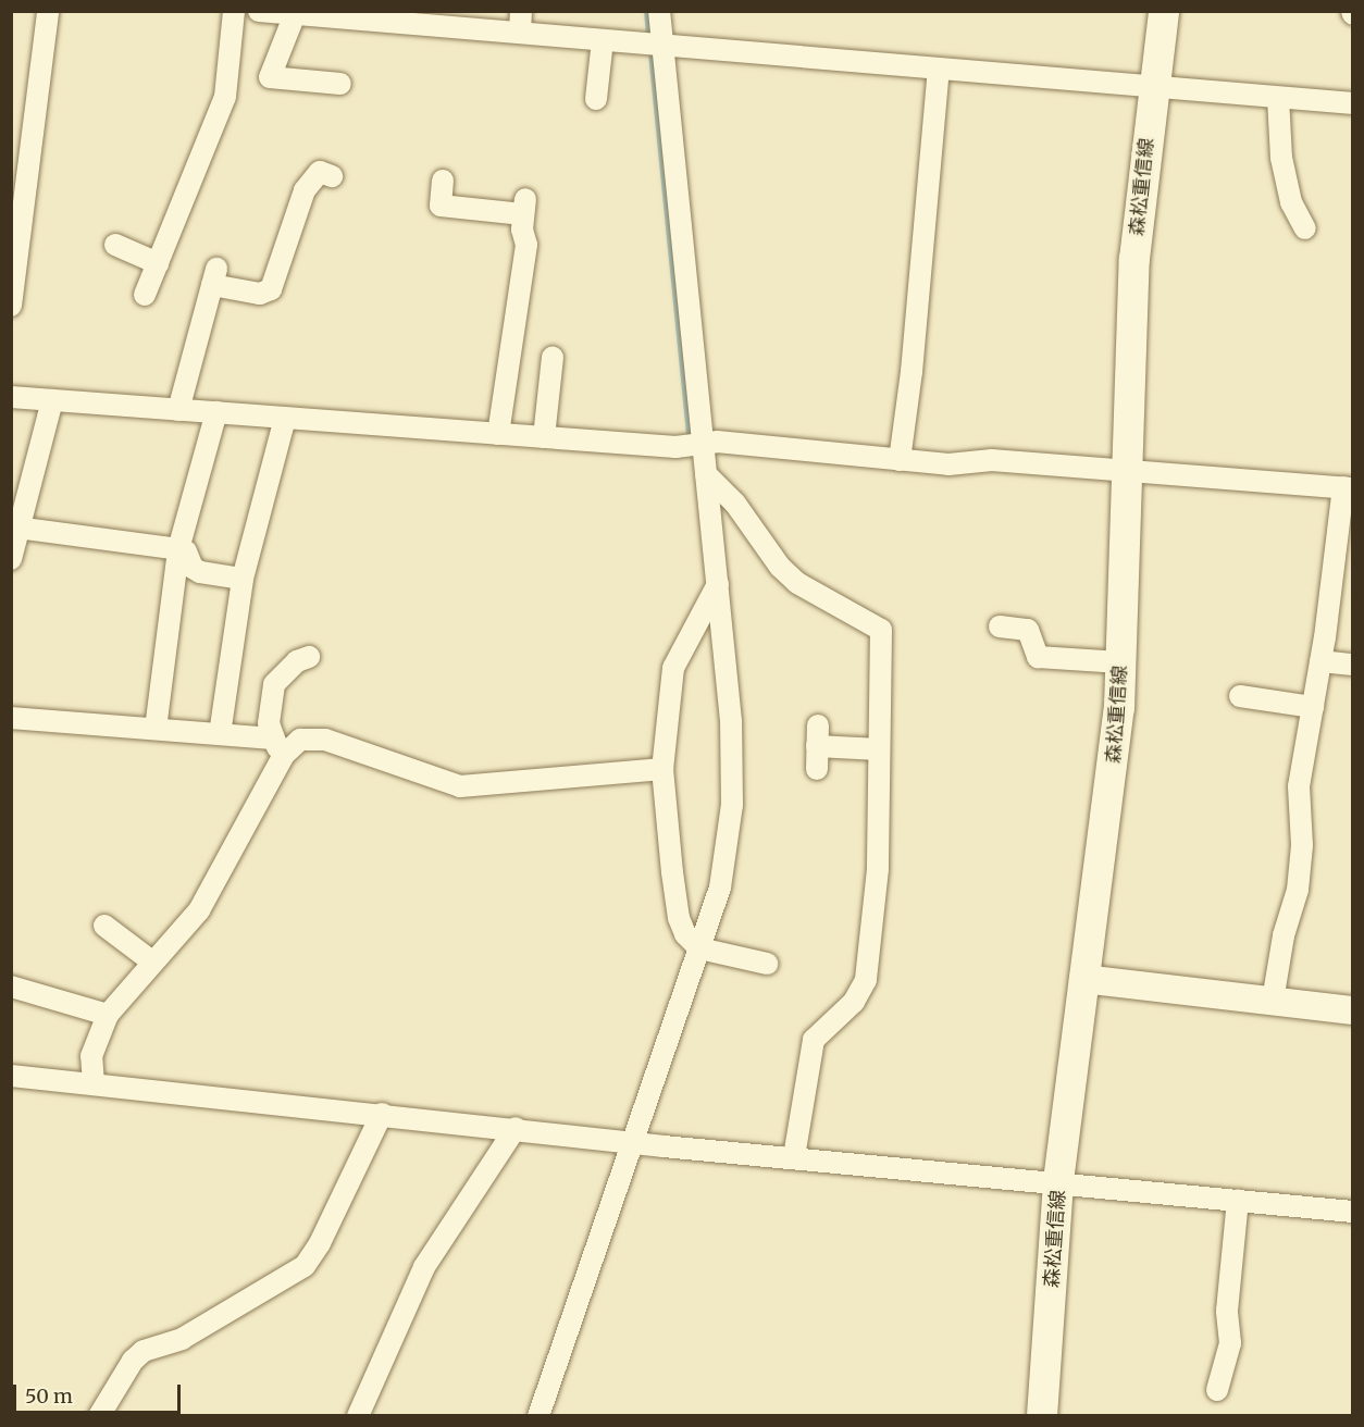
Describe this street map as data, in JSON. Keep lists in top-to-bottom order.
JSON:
{
  "streets": {
    "main road": ["森松重信線"]
  },
  "scale_bar": "50 m"
}
